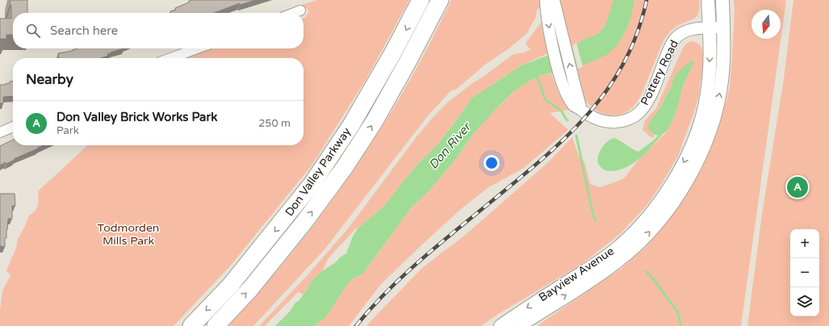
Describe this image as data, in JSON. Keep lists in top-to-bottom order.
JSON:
{
  "streets": {
    "highway": ["Don Valley Parkway"],
    "main road": ["Bayview Avenue"],
    "street": ["Pottery Road"]
  },
  "crossings": [
    ["Pottery Road", "Bayview Avenue"]
  ],
  "water": ["Don River"],
  "parks": ["Todmorden Mills Park"],
  "north": "bottom",
  "page": {
    "search": "Search here",
    "heading": "Nearby",
    "list": [
      {
        "mark": "A",
        "name": "Don Valley Brick Works Park",
        "note": "Park",
        "value": "250 m"
      }
    ],
    "pins": "A",
    "map_buttons": ["+", "−"]
  }
}
